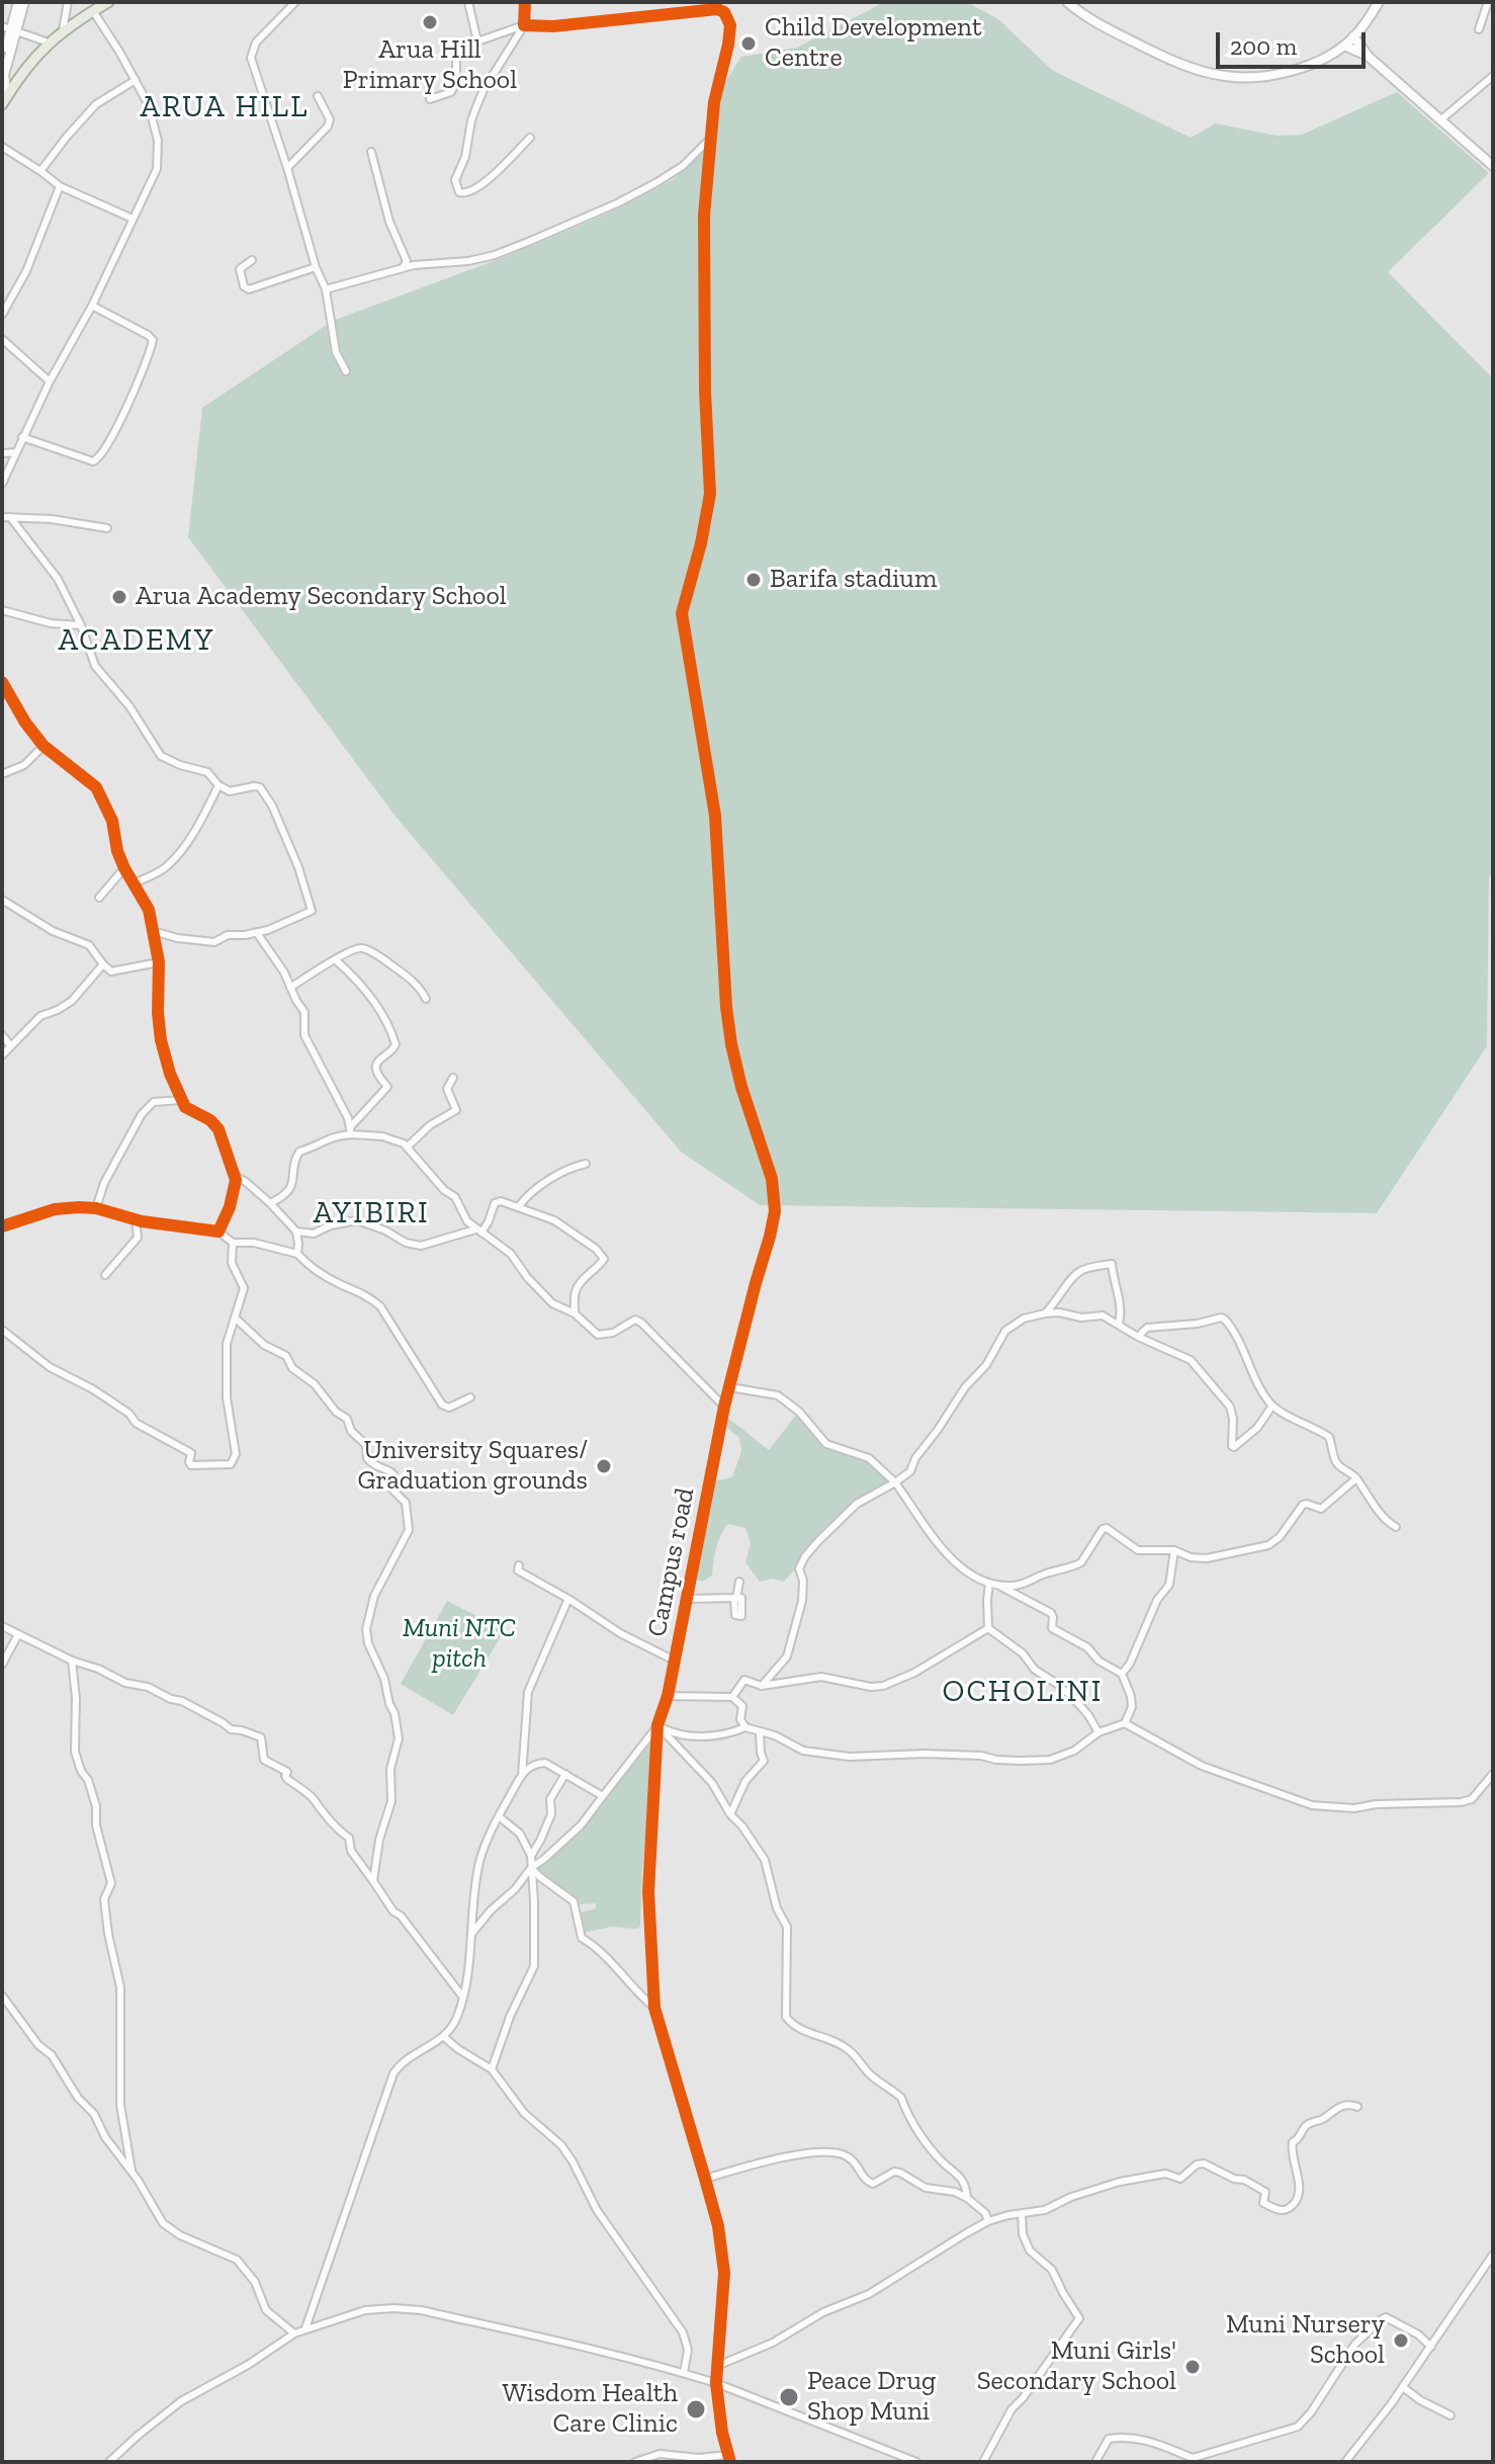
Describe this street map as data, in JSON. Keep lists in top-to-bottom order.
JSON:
{
  "streets": {
    "street": ["Campus road"]
  },
  "districts": [
    "ARUA HILL",
    "ACADEMY",
    "AYIBIRI",
    "OCHOLINI"
  ],
  "parks": ["Muni NTC pitch"],
  "places": [
    "Arua Hill Primary School",
    "Child Development Centre",
    "Barifa stadium",
    "Arua Academy Secondary School",
    "University Squares/ Graduation grounds",
    "Muni Nursery School",
    "Muni Girls' Secondary School",
    "Peace Drug Shop Muni",
    "Wisdom Health Care Clinic"
  ],
  "scale_bar": "200 m"
}
